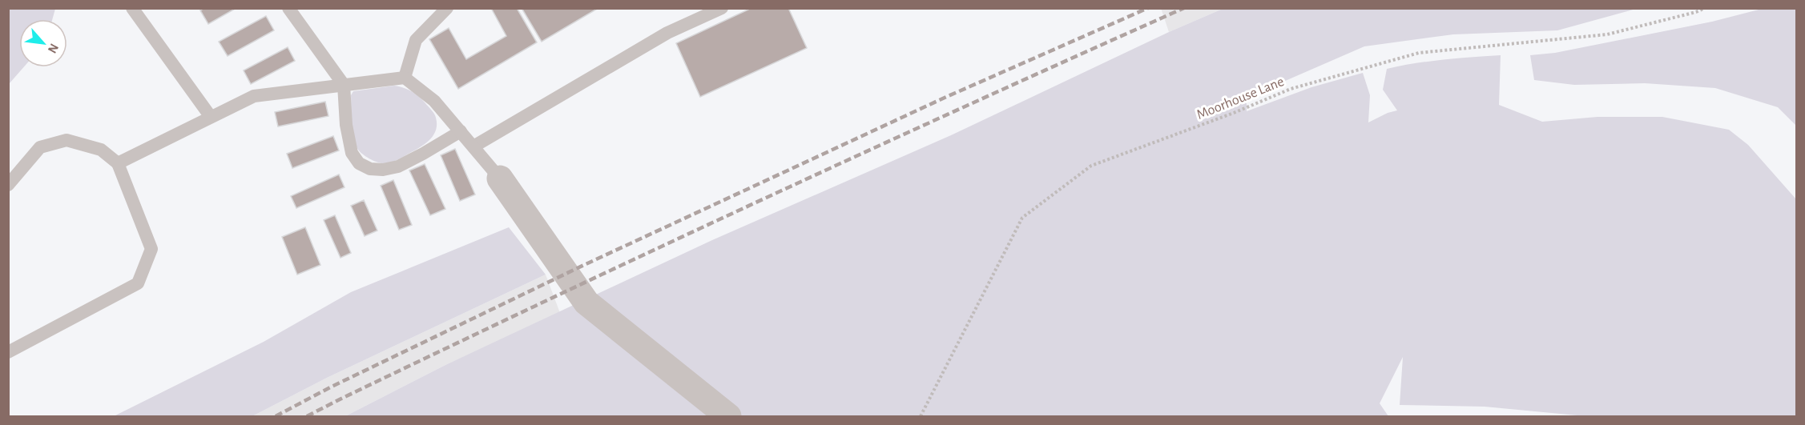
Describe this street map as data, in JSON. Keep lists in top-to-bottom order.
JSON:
{
  "streets": {
    "path": ["Moorhouse Lane"]
  },
  "north": "bottom right"
}
